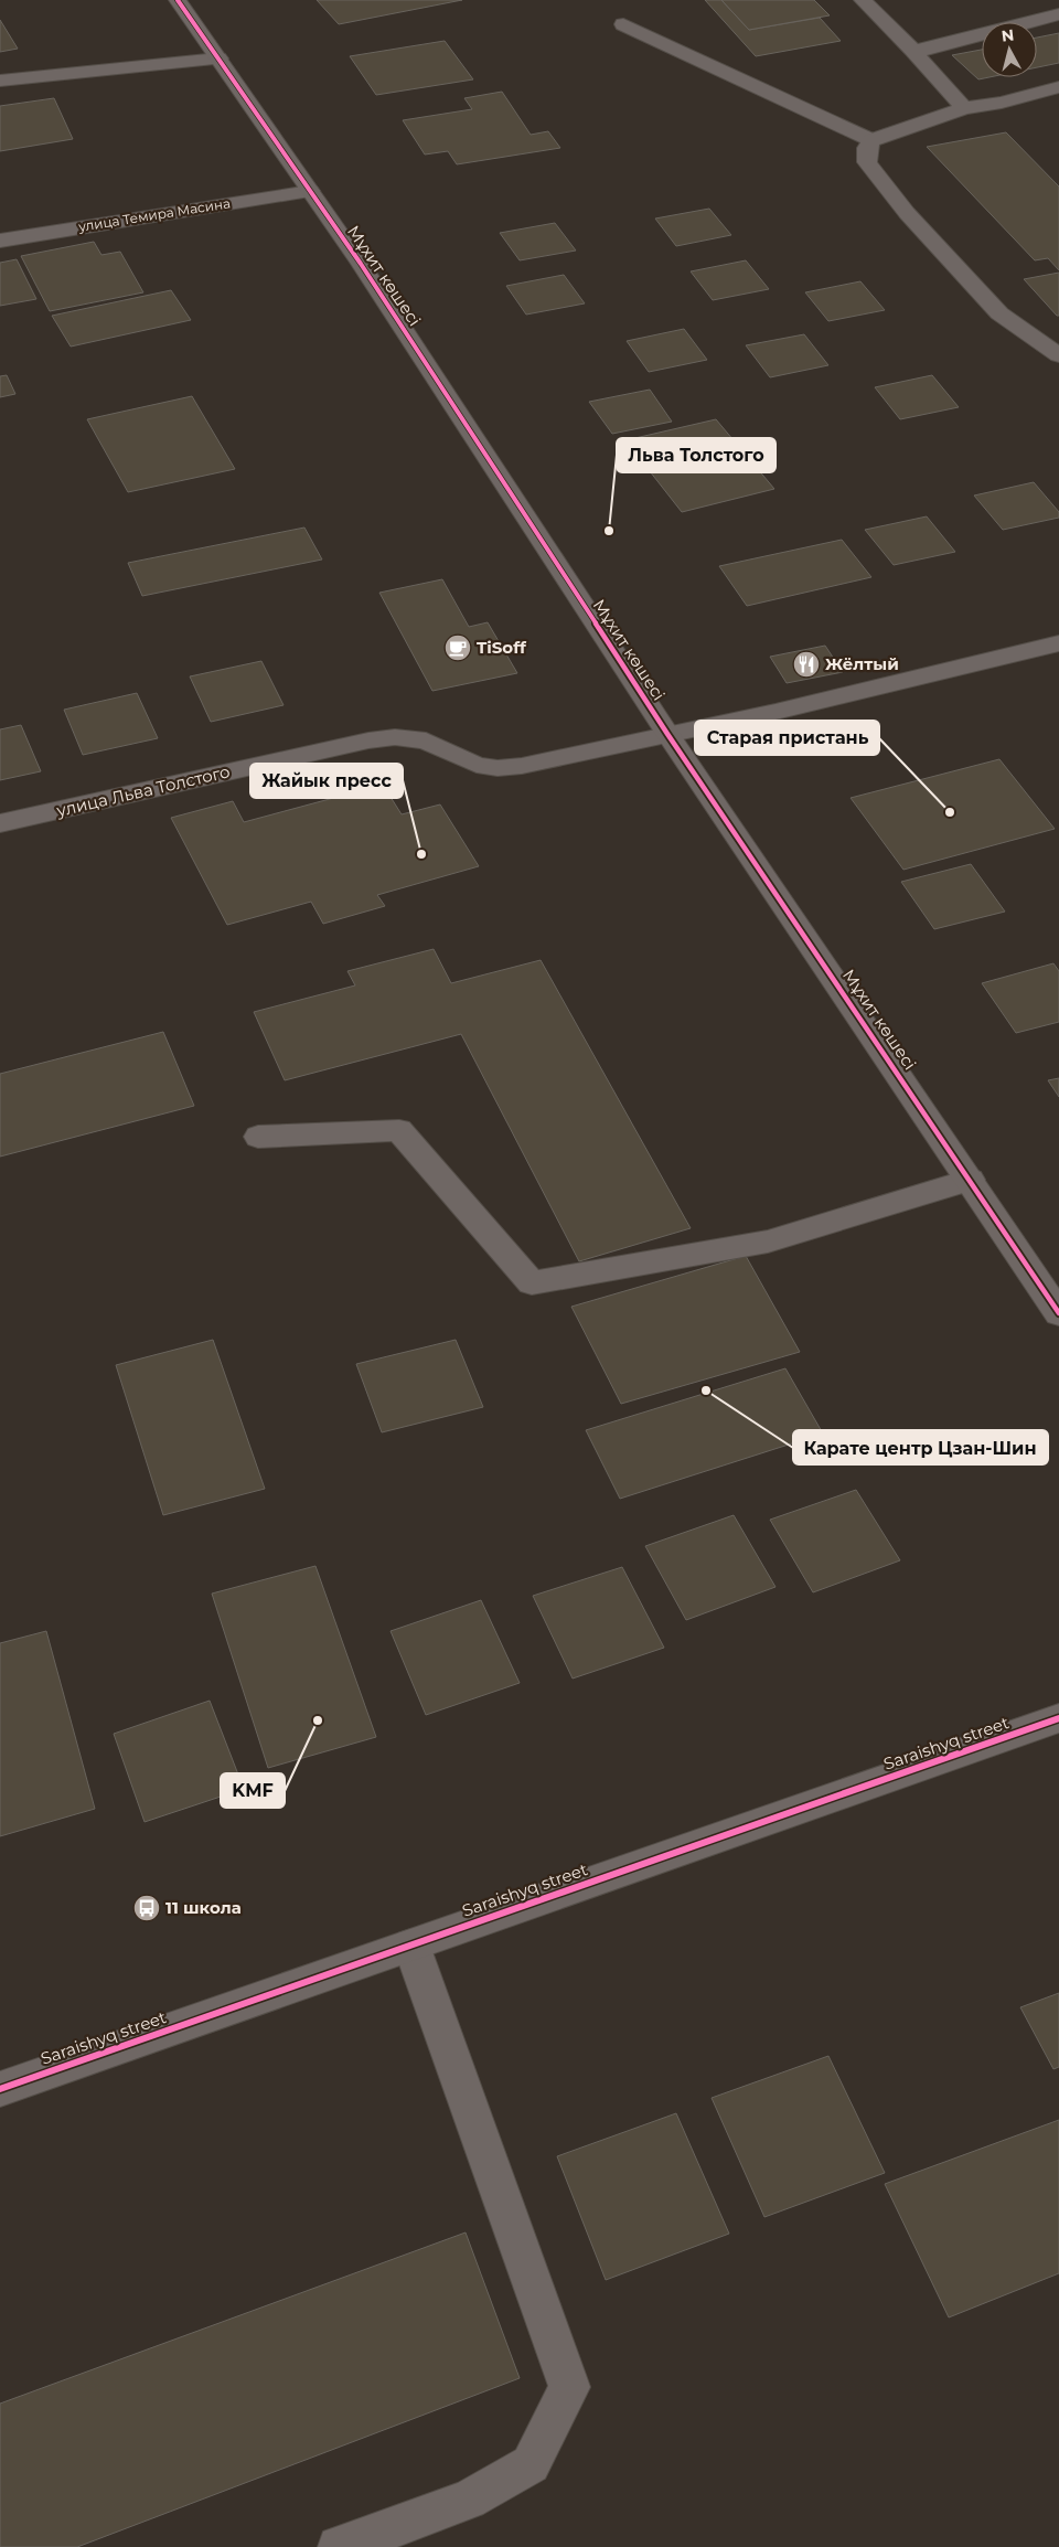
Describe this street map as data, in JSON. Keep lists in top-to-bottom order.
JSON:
{
  "streets": {
    "street": [
      "улица Темира Масина",
      "Мұхит көшесі",
      "улица Льва Толстого",
      "Saraishyq street"
    ]
  },
  "crossings": [
    ["улица Темира Масина", "Мұхит көшесі"],
    ["Мұхит көшесі", "улица Льва Толстого"]
  ],
  "places": {
    "other": [
      "Льва Толстого",
      "Старая пристань",
      "Жайык пресс",
      "Карате центр Цзан-Шин",
      "KMF"
    ],
    "cafe": ["TiSoff"],
    "restaurant": ["Жёлтый"],
    "bus stop": ["11 школа"]
  },
  "north": "top"
}
